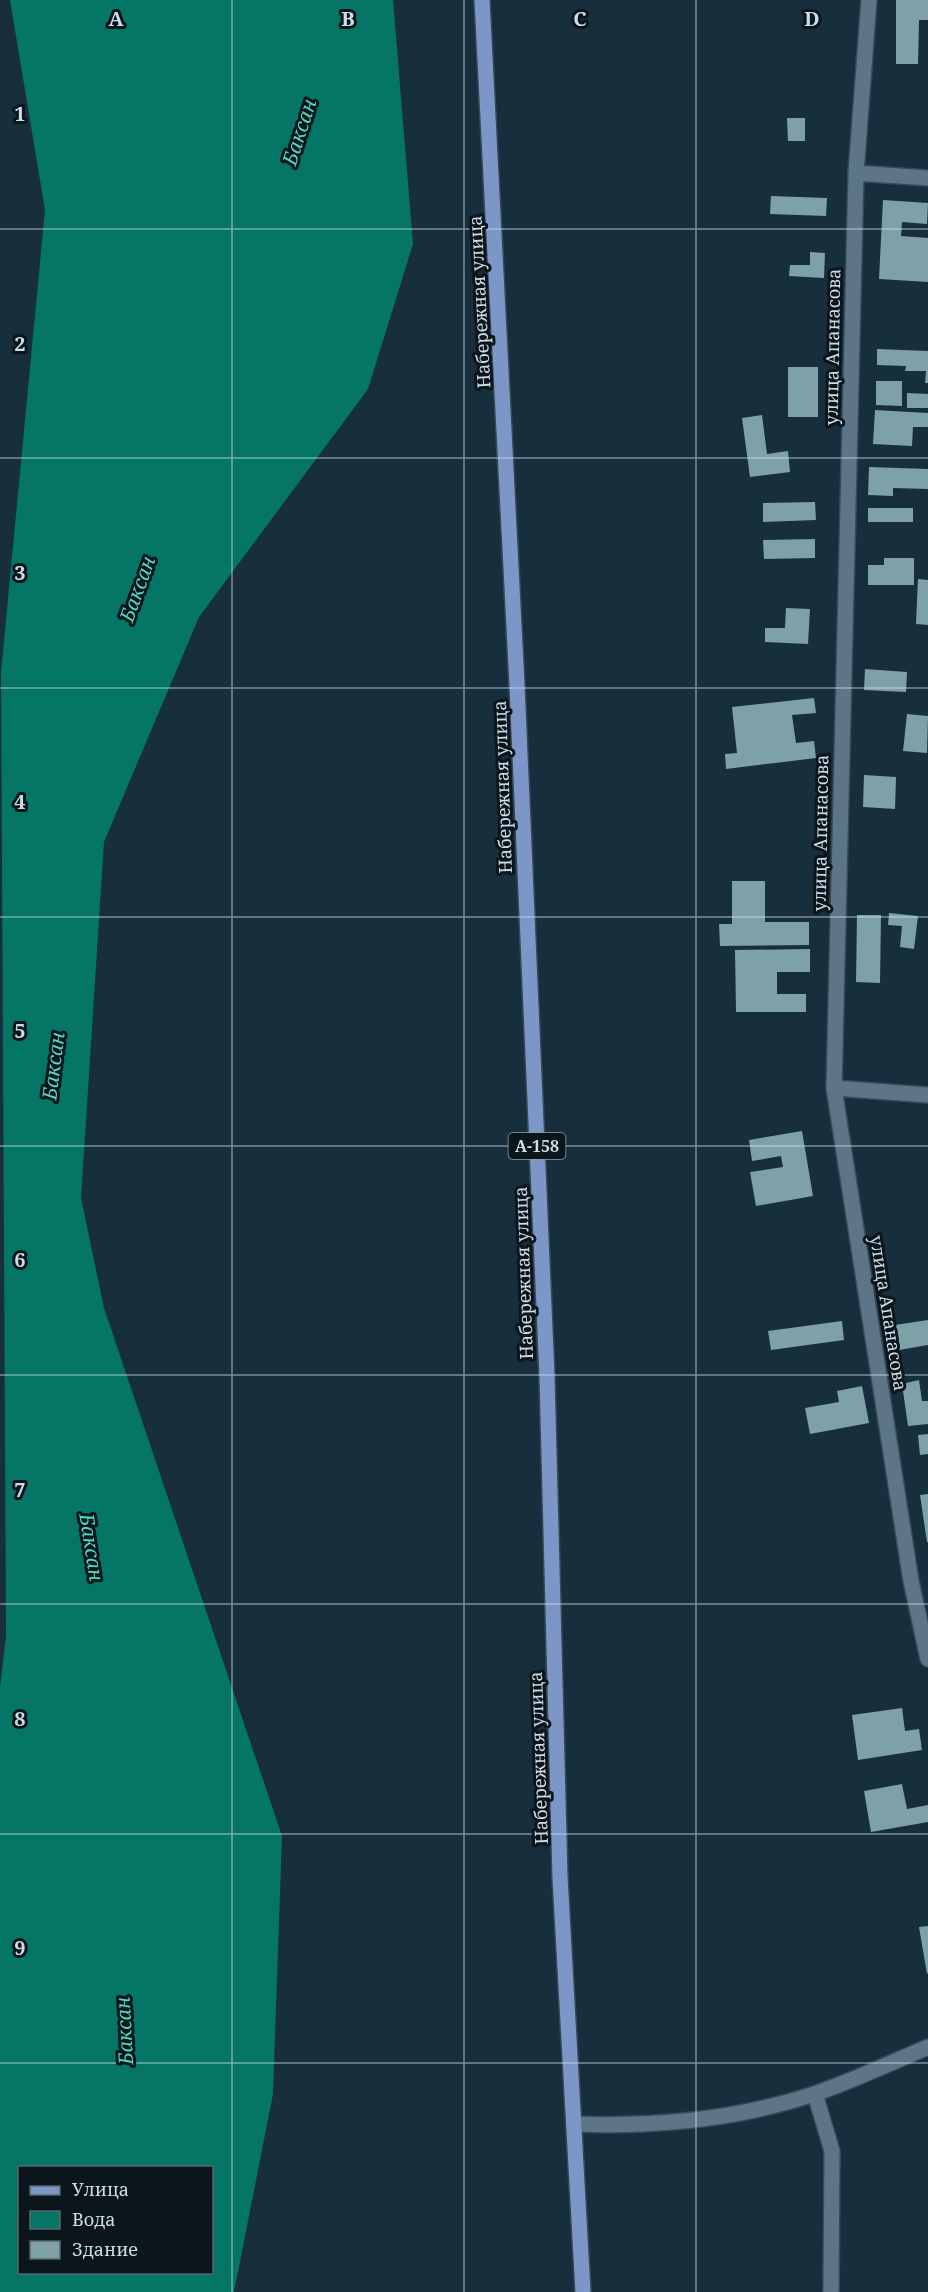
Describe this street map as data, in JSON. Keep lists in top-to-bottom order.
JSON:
{
  "streets": {
    "main road": ["Набережная улица", "А-158"],
    "street": ["улица Апанасова"]
  },
  "water": ["Баксан"],
  "legend": ["Улица", "Вода", "Здание"],
  "grid": {
    "columns": [
      "A",
      "B",
      "C",
      "D"
    ],
    "rows": [
      "1",
      "2",
      "3",
      "4",
      "5",
      "6",
      "7",
      "8",
      "9"
    ]
  }
}
